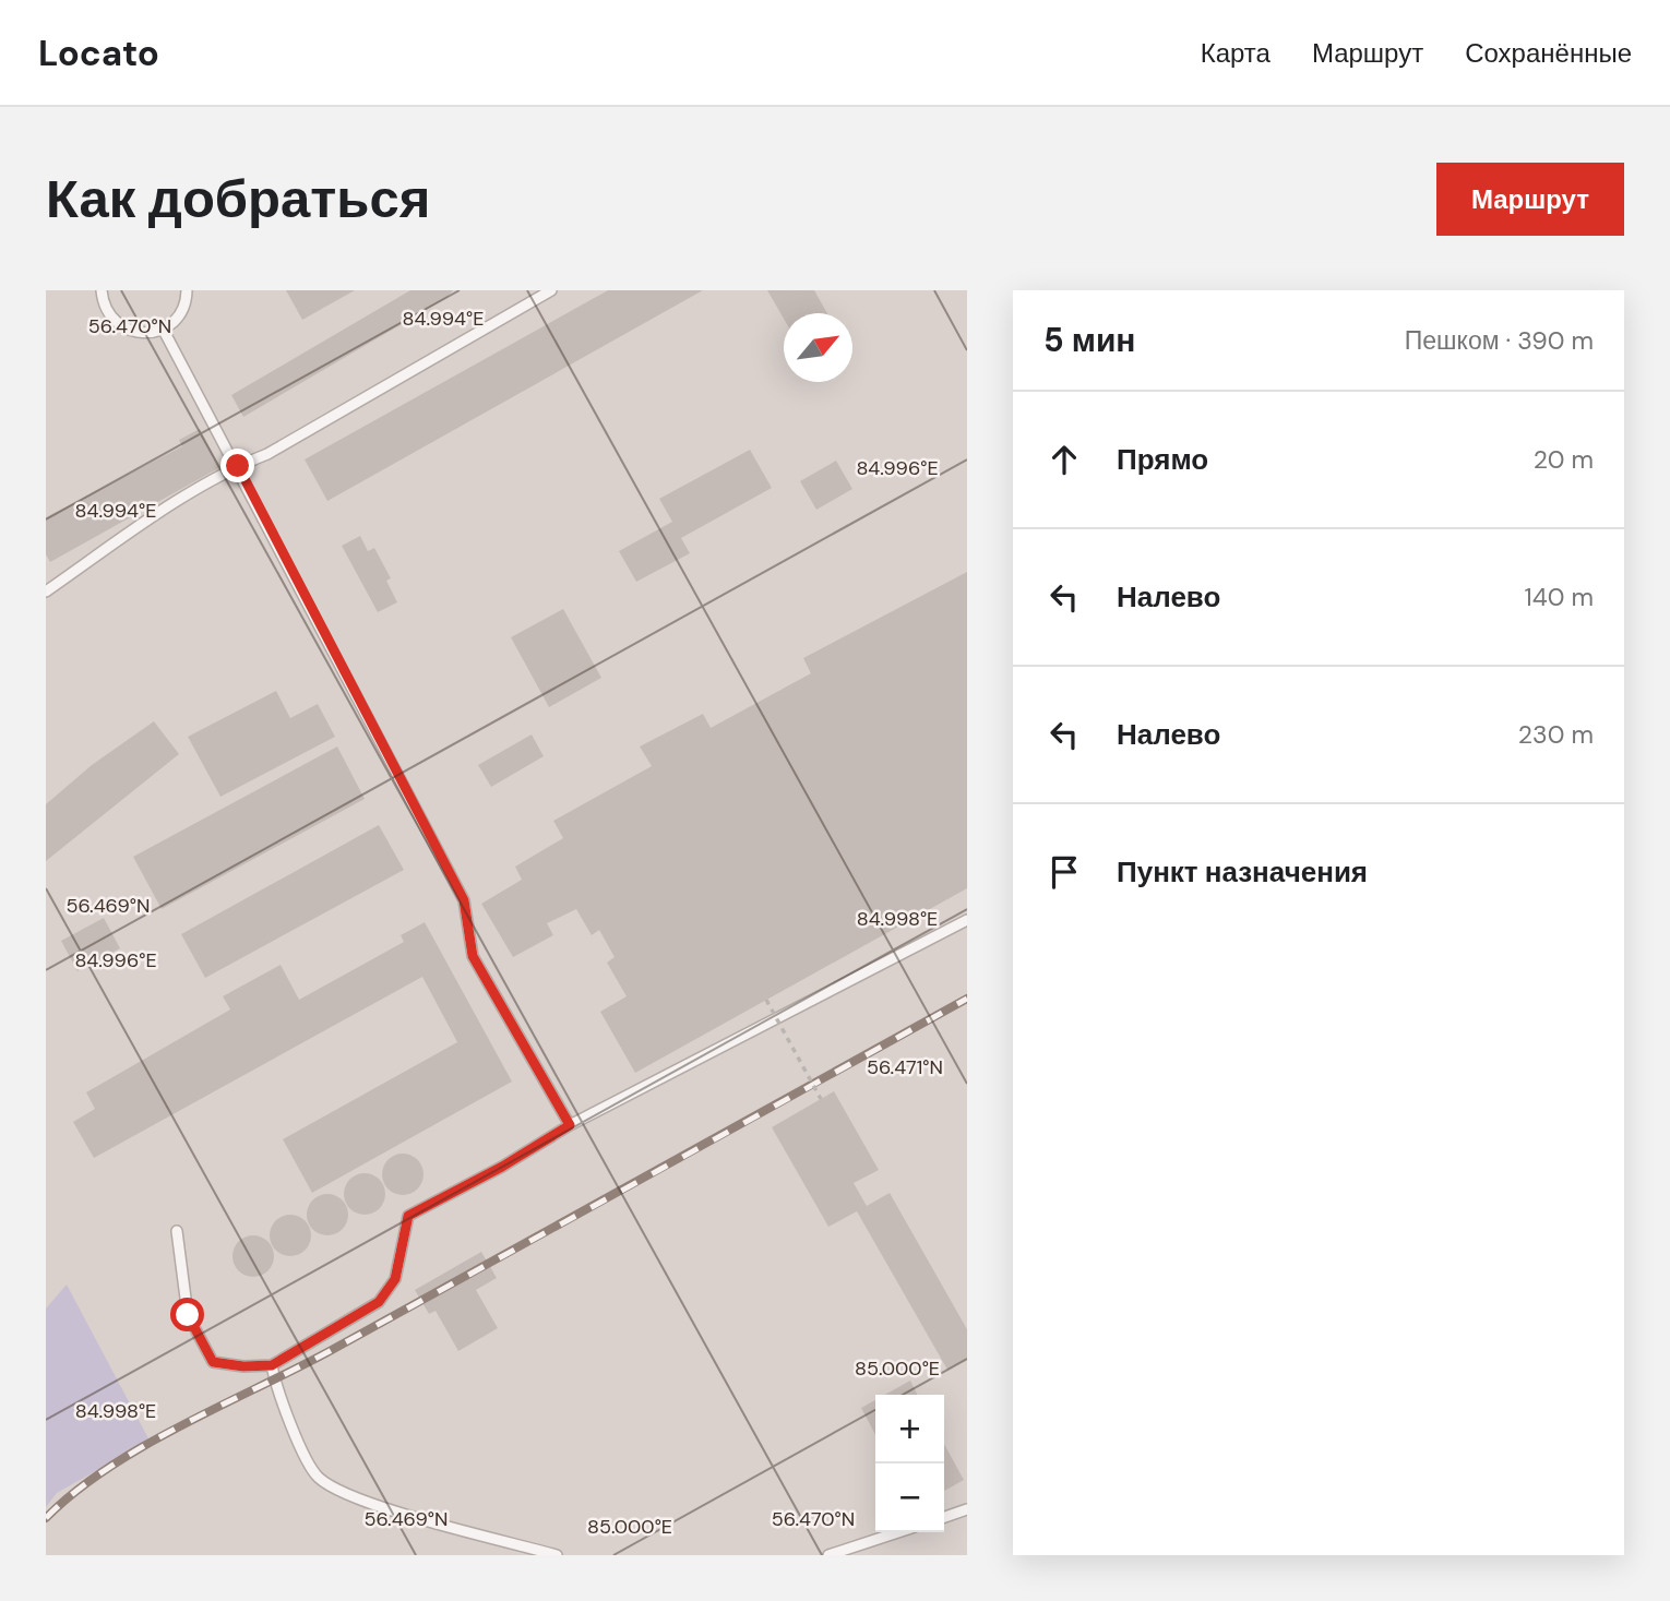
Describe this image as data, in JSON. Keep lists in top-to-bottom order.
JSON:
{
  "north": "top right",
  "page": {
    "header": "Locato",
    "nav": ["Карта", "Маршрут", "Сохранённые"],
    "buttons": "Маршрут",
    "title": "Как добраться",
    "heading": ["5 мин", "Пешком · 390 m"],
    "list": [
      ["Прямо", "20 m"],
      ["Налево", "140 m"],
      ["Налево", "230 m"],
      "Пункт назначения"
    ],
    "map_buttons": ["+", "−"]
  },
  "coordinates": [
    "84.994°E",
    "56.470°N",
    "84.996°E",
    "56.469°N",
    "84.998°E",
    "56.471°N",
    "85.000°E"
  ]
}
